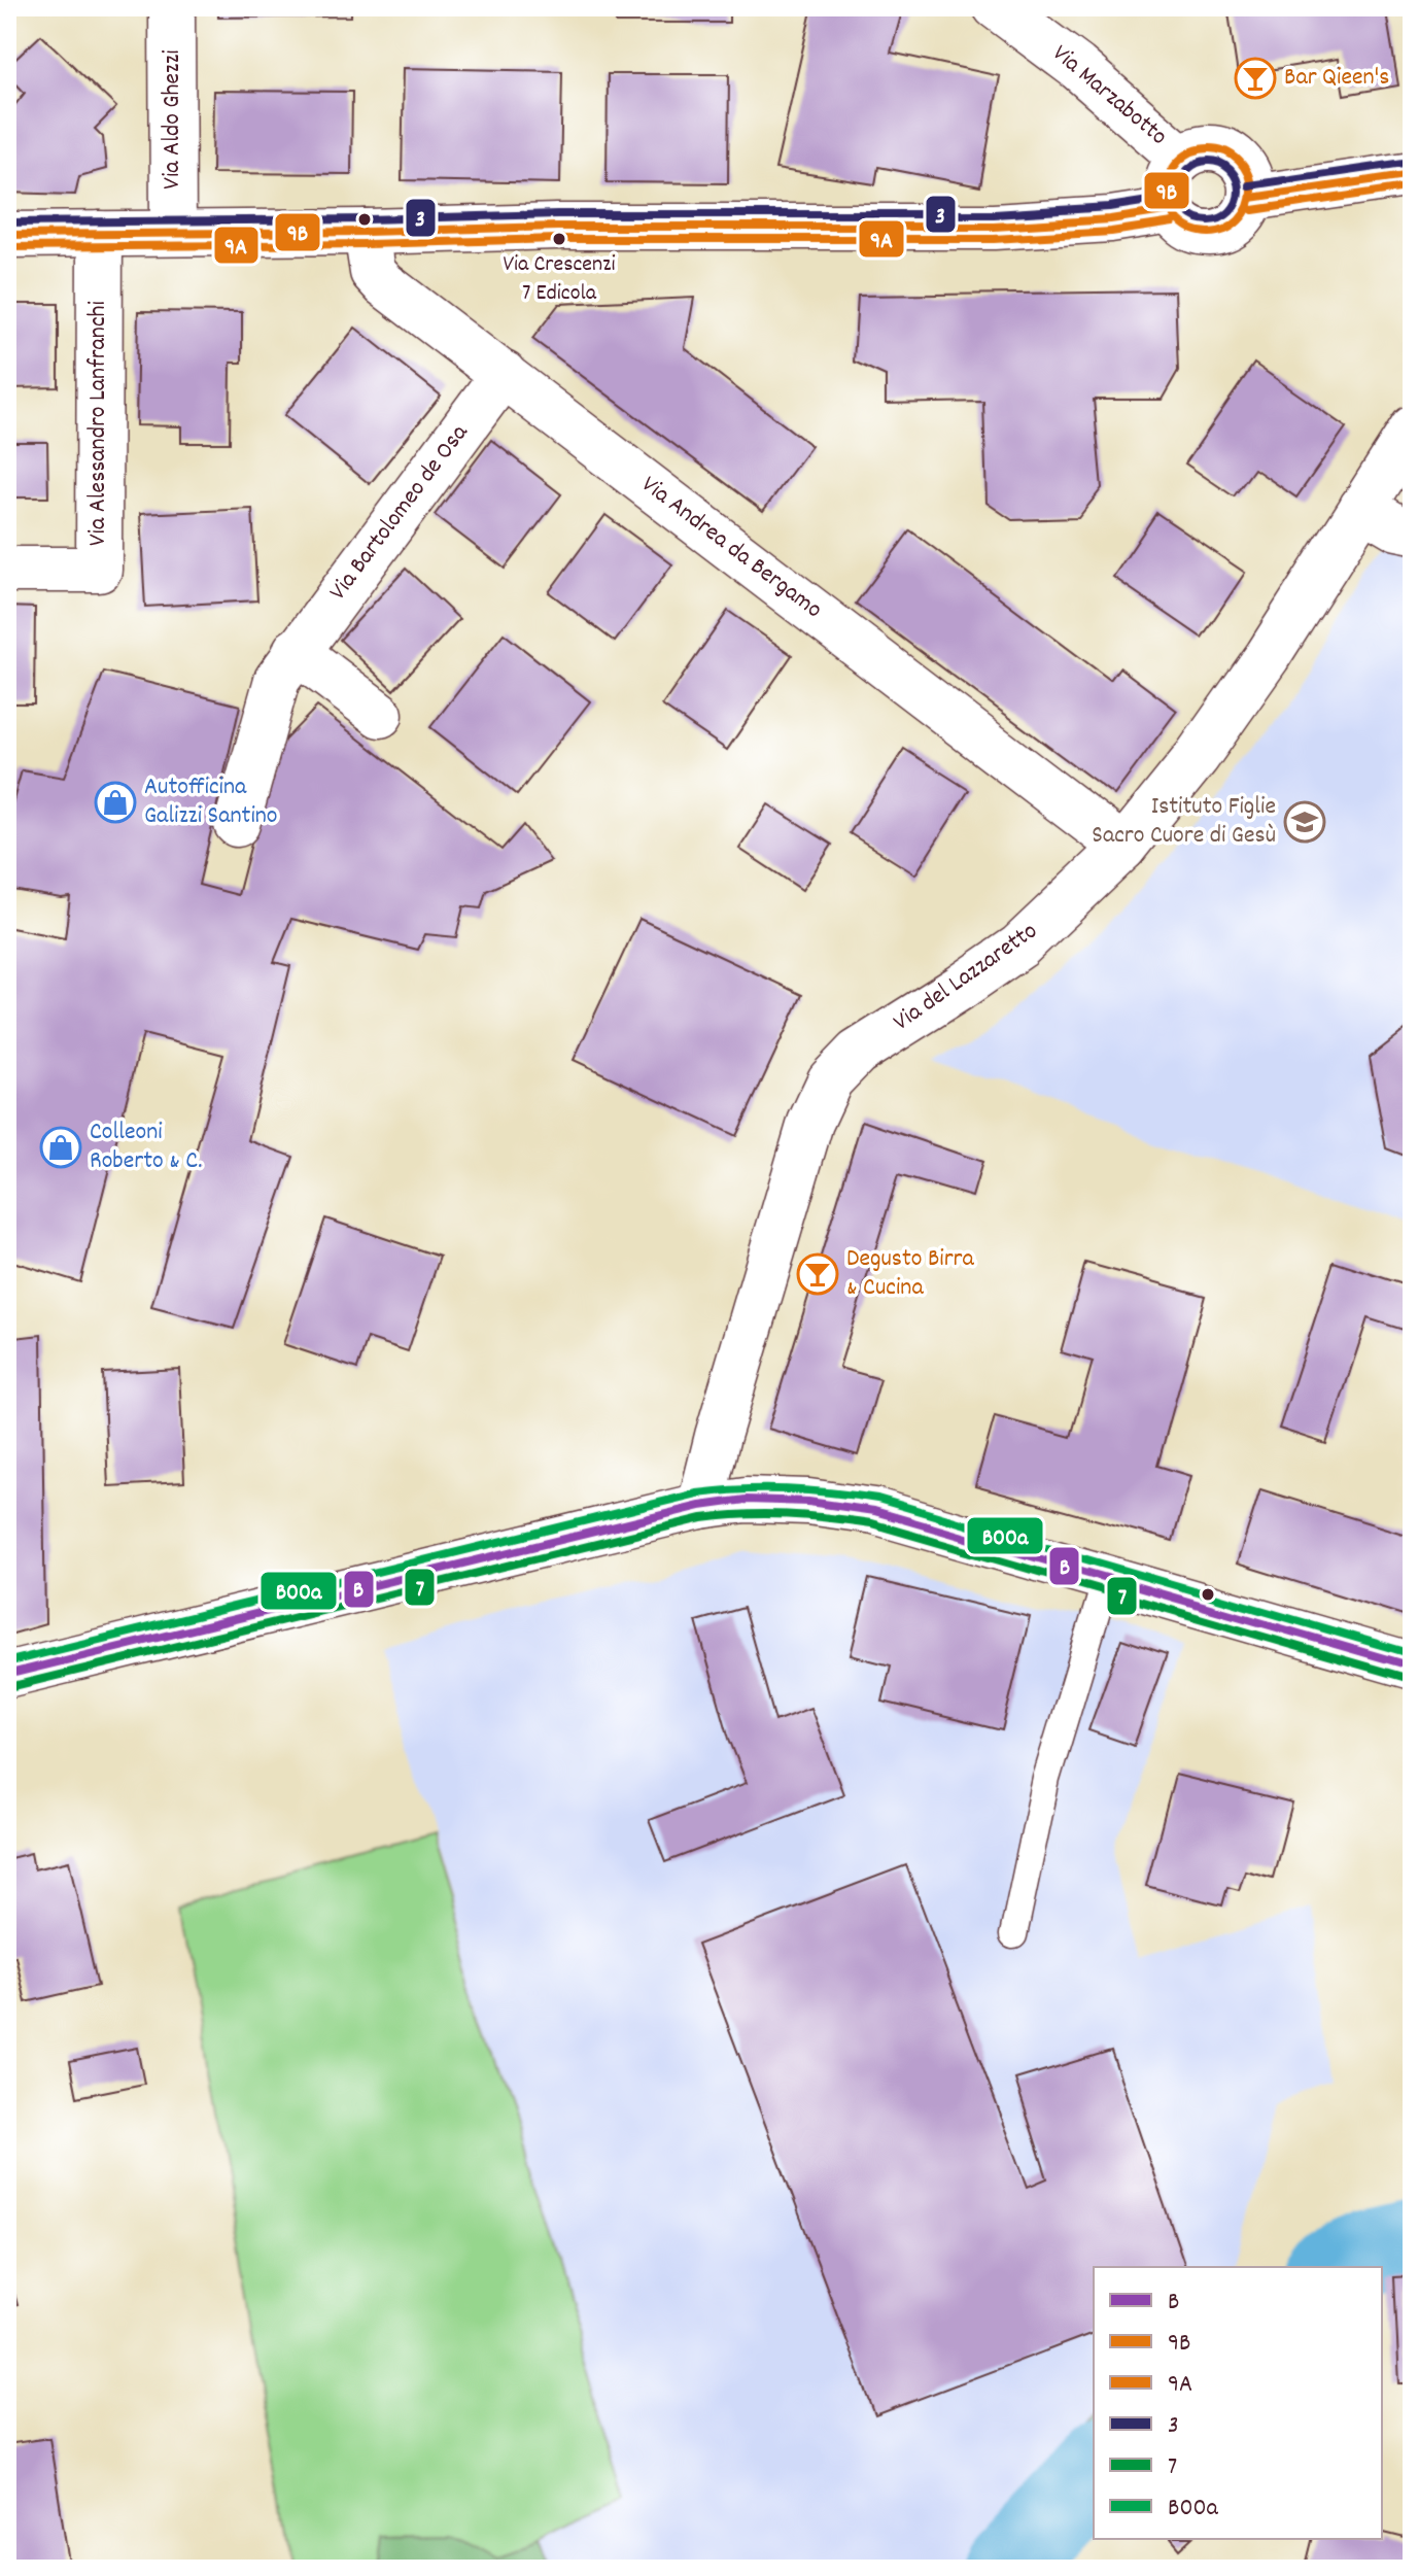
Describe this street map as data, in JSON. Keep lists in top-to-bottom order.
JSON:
{
  "streets": {
    "street": [
      "Via Marzabotto",
      "Via Aldo Ghezzi",
      "Via Alessandro Lanfranchi",
      "Via Bartolomeo de Osa",
      "Via Andrea da Bergamo",
      "Via del Lazzaretto"
    ]
  },
  "crossings": [
    ["Via Bartolomeo de Osa", "Via Andrea da Bergamo"],
    ["Via Andrea da Bergamo", "Via del Lazzaretto"]
  ],
  "places": {
    "bar": ["Bar Qieen's", "Degusto Birra & Cucina"],
    "other": ["Via Crescenzi 7 Edicola"],
    "shop": ["Autofficina Galizzi Santino", "Colleoni Roberto & C."],
    "school or university": ["Istituto Figlie Sacro Cuore di Gesù"]
  },
  "lines": [
    "transit line 9B",
    "transit line 3",
    "transit line 9A",
    "transit line B00a",
    "transit line B",
    "transit line 7"
  ],
  "legend": [
    "B",
    "9B",
    "9A",
    "3",
    "7",
    "B00a"
  ]
}
